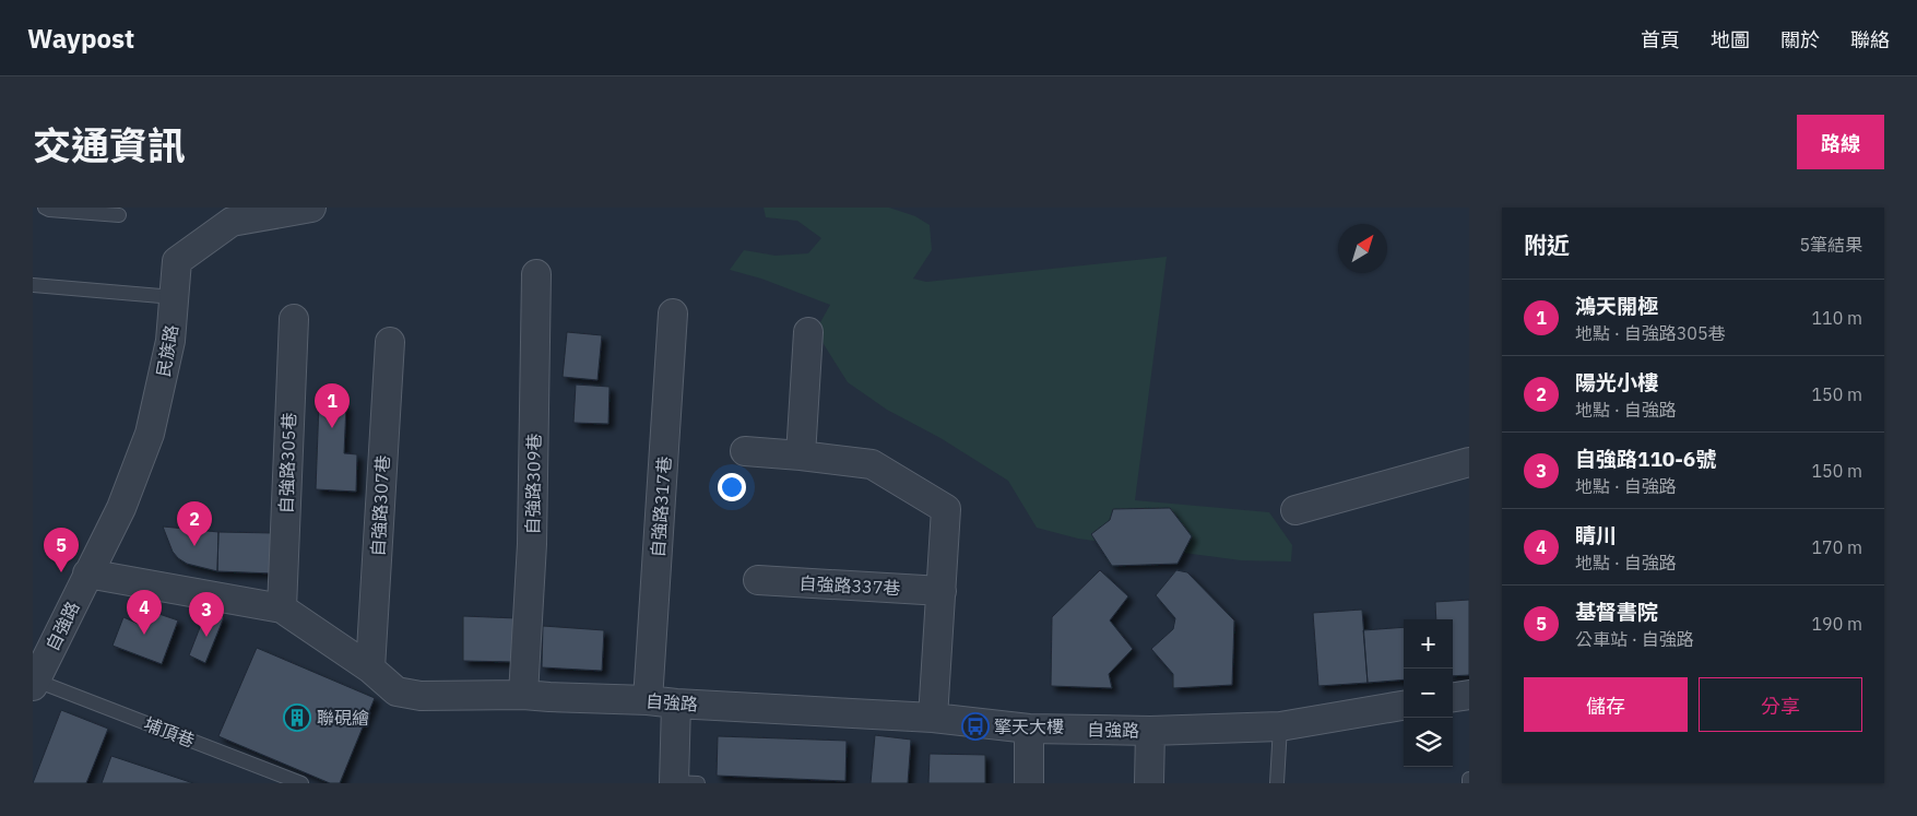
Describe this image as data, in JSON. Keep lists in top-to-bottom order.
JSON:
{
  "streets": {
    "street": [
      "民族路",
      "自強路305巷",
      "自強路309巷",
      "自強路307巷",
      "自強路317巷",
      "自強路337巷",
      "自強路"
    ],
    "lane": ["埔頂巷"]
  },
  "crossings": [
    ["民族路", "自強路"],
    ["自強路305巷", "自強路"],
    ["自強路309巷", "自強路"],
    ["自強路307巷", "自強路"],
    ["自強路317巷", "自強路"],
    ["自強路", "埔頂巷"]
  ],
  "places": {
    "building": ["聯硯繪"],
    "bus stop": ["擎天大樓"]
  },
  "north": "top right",
  "page": {
    "header": "Waypost",
    "nav": [
      "首頁",
      "地圖",
      "關於",
      "聯絡"
    ],
    "title": "交通資訊",
    "buttons": [
      "路線",
      ["儲存", "分享"]
    ],
    "heading": ["附近", "5筆結果"],
    "list": [
      {
        "mark": "1",
        "name": "鴻天開極",
        "note": "地點 · 自強路305巷",
        "value": "110 m"
      },
      {
        "mark": "2",
        "name": "陽光小樓",
        "note": "地點 · 自強路",
        "value": "150 m"
      },
      {
        "mark": "3",
        "name": "自強路110-6號",
        "note": "地點 · 自強路",
        "value": "150 m"
      },
      {
        "mark": "4",
        "name": "睛川",
        "note": "地點 · 自強路",
        "value": "170 m"
      },
      {
        "mark": "5",
        "name": "基督書院",
        "note": "公車站 · 自強路",
        "value": "190 m"
      }
    ],
    "pins": [
      "1",
      "2",
      "5",
      "4",
      "3"
    ],
    "map_buttons": ["+", "−"]
  }
}
